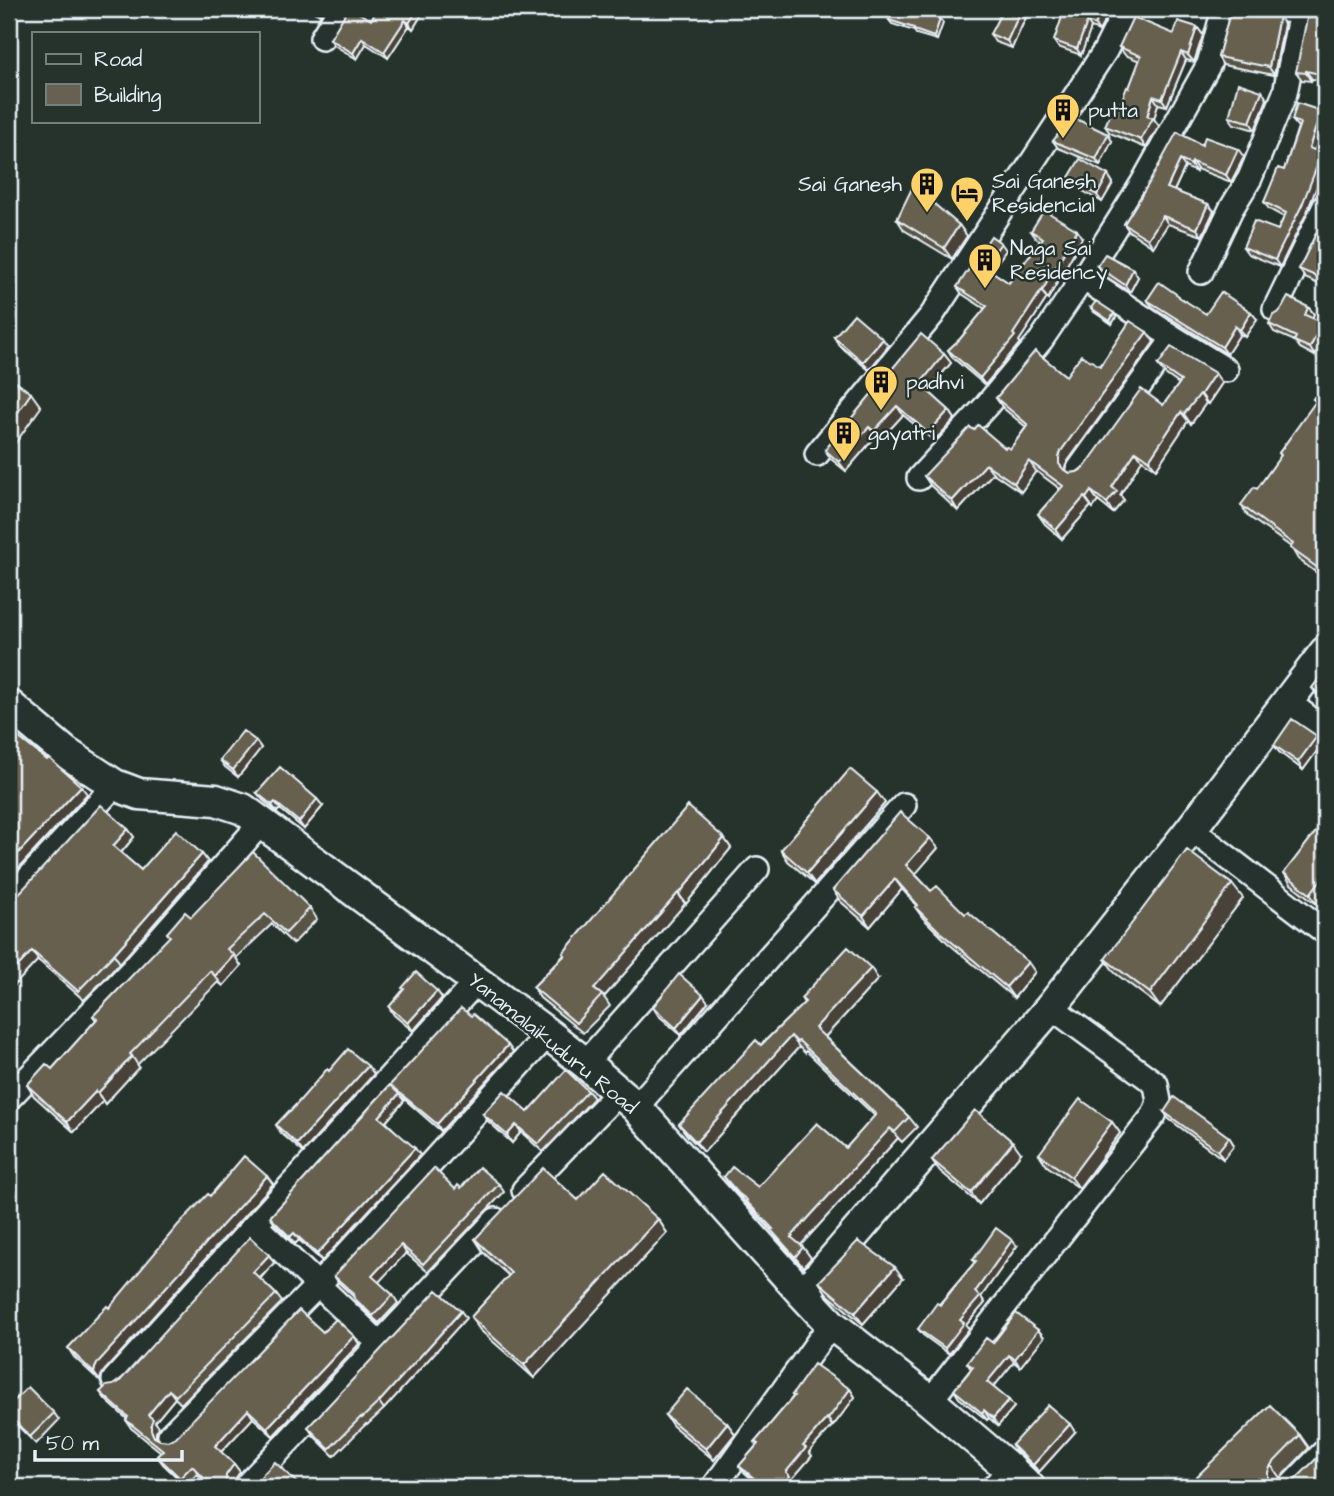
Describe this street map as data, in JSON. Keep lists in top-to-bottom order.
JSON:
{
  "streets": {
    "street": ["Yanamalaikuduru Road"]
  },
  "places": {
    "building": [
      "putta",
      "Sai Ganesh",
      "Naga Sai Residency",
      "padhvi",
      "gayatri"
    ],
    "hotel": ["Sai Ganesh Residencial"]
  },
  "legend": ["Road", "Building"],
  "scale_bar": "50 m"
}
